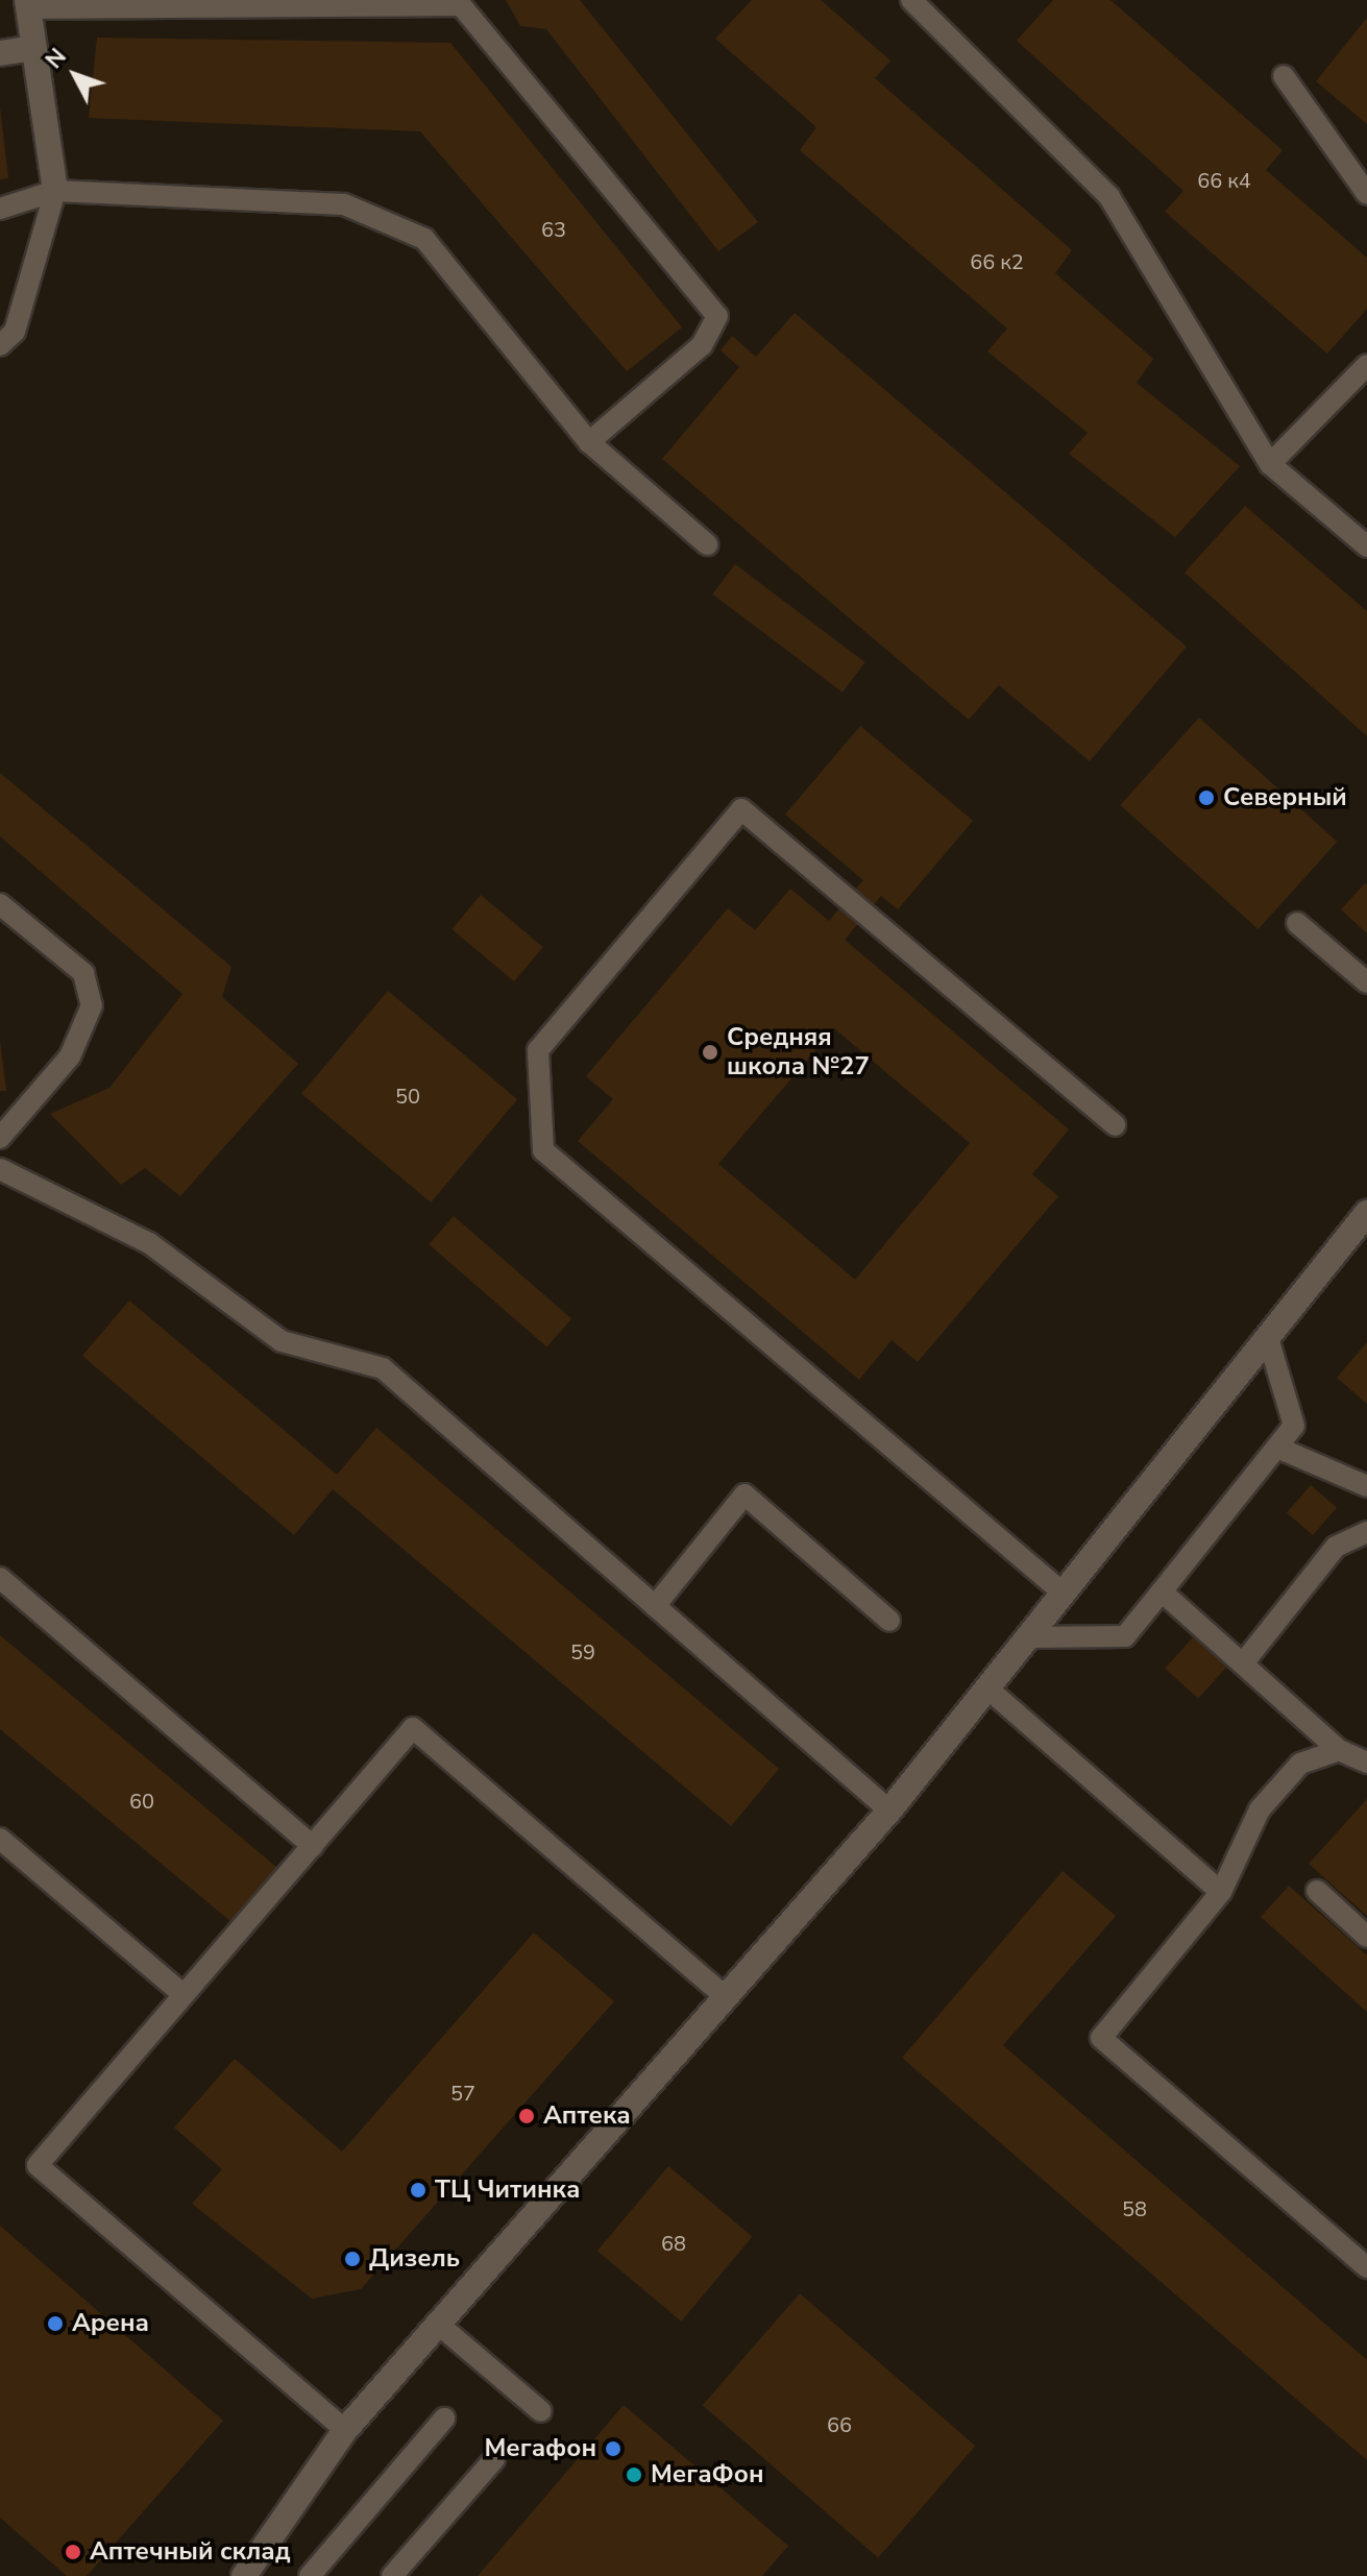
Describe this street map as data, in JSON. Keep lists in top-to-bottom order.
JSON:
{
  "places": [
    "Северный",
    "Средняя школа №27",
    "Аптека",
    "ТЦ Читинка",
    "Дизель",
    "Арена",
    "Мегафон",
    "МегаФон",
    "Аптечный склад"
  ],
  "house_numbers": [
    "66 к4",
    "63",
    "66 к2",
    "50",
    "59",
    "60",
    "57",
    "58",
    "68",
    "66"
  ],
  "north": "top left"
}
